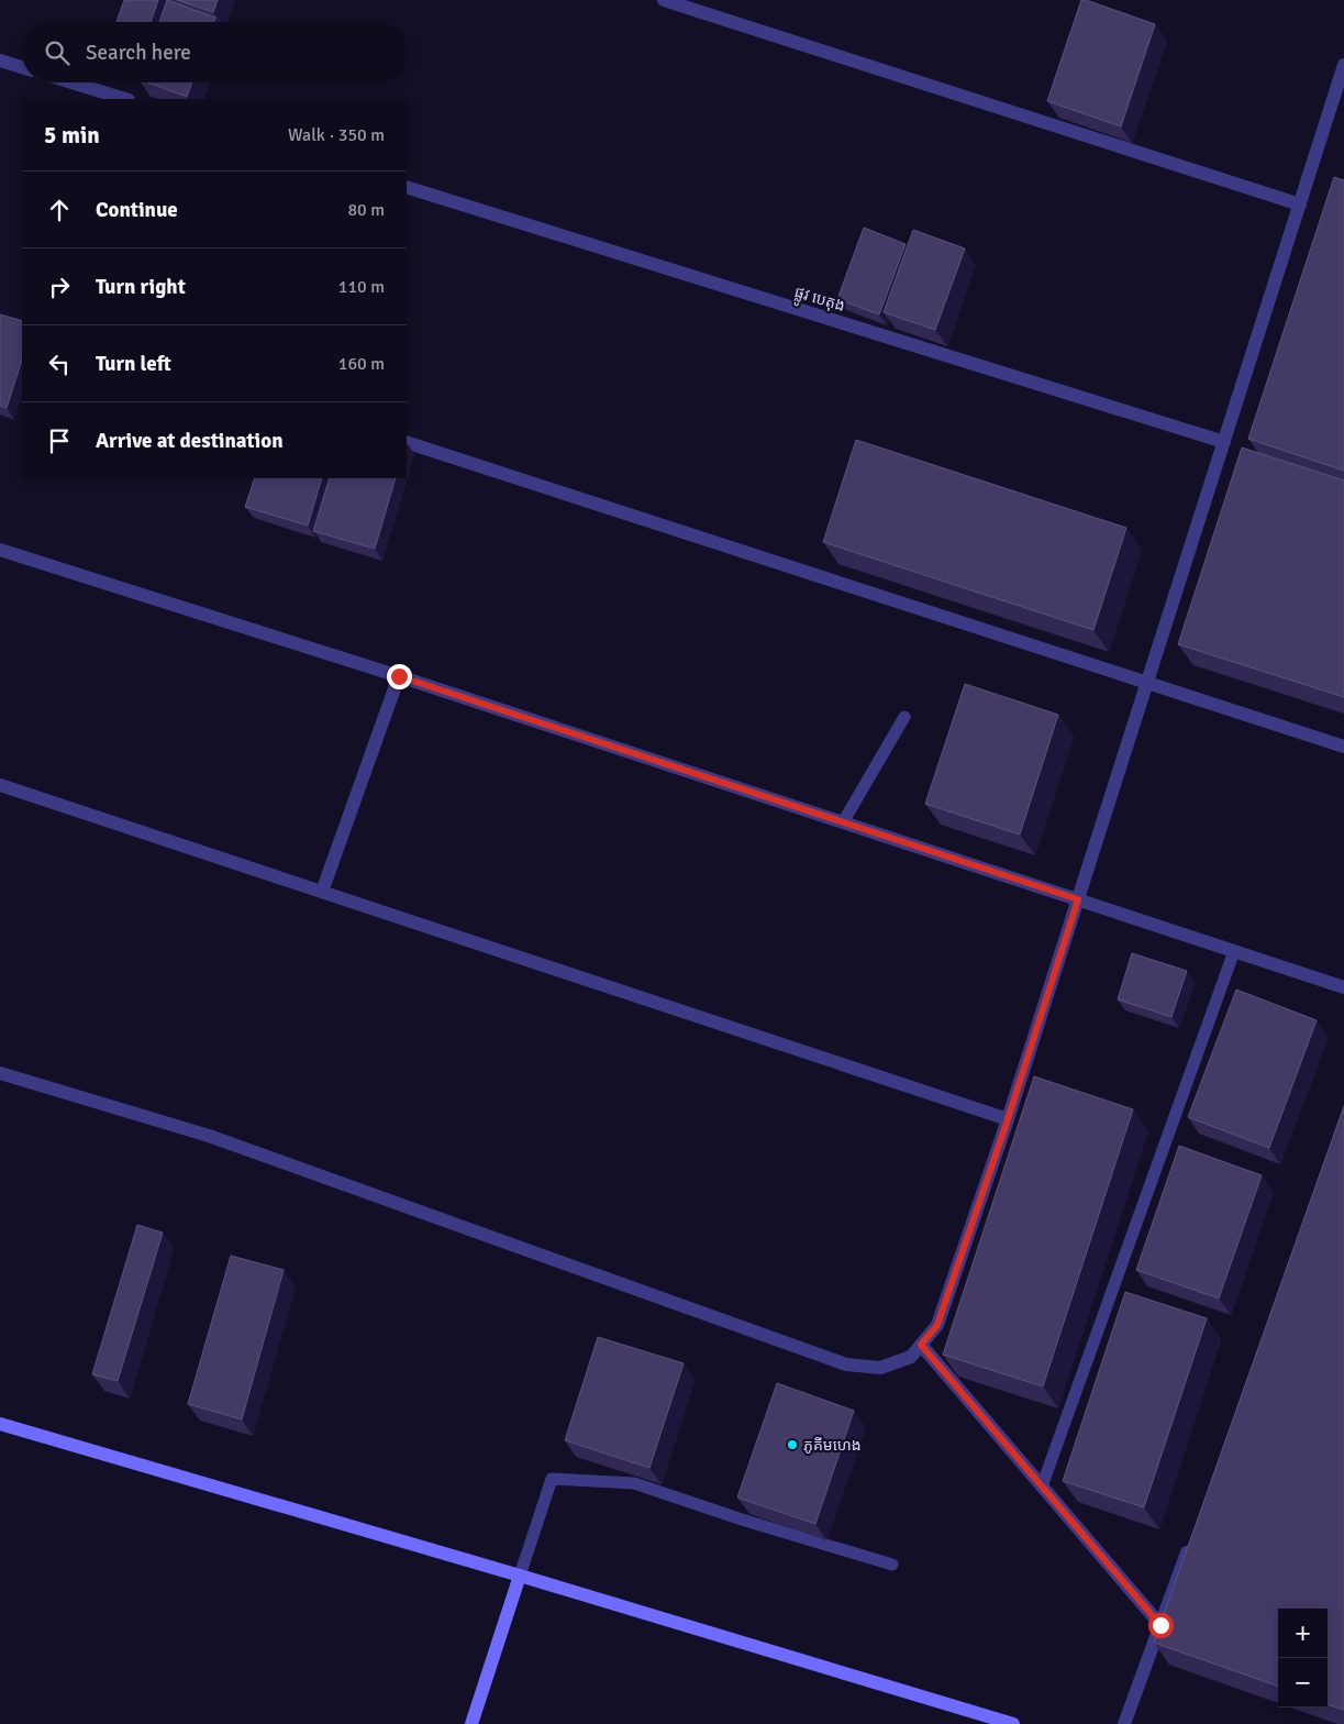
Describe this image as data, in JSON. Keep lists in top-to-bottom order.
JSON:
{
  "streets": {
    "street": ["ផ្លូវ បេតុង"]
  },
  "places": ["ភូគីមហេង"],
  "page": {
    "search": "Search here",
    "heading": ["5 min", "Walk · 350 m"],
    "list": [
      ["Continue", "80 m"],
      ["Turn right", "110 m"],
      ["Turn left", "160 m"],
      "Arrive at destination"
    ],
    "map_buttons": ["+", "−"]
  }
}
